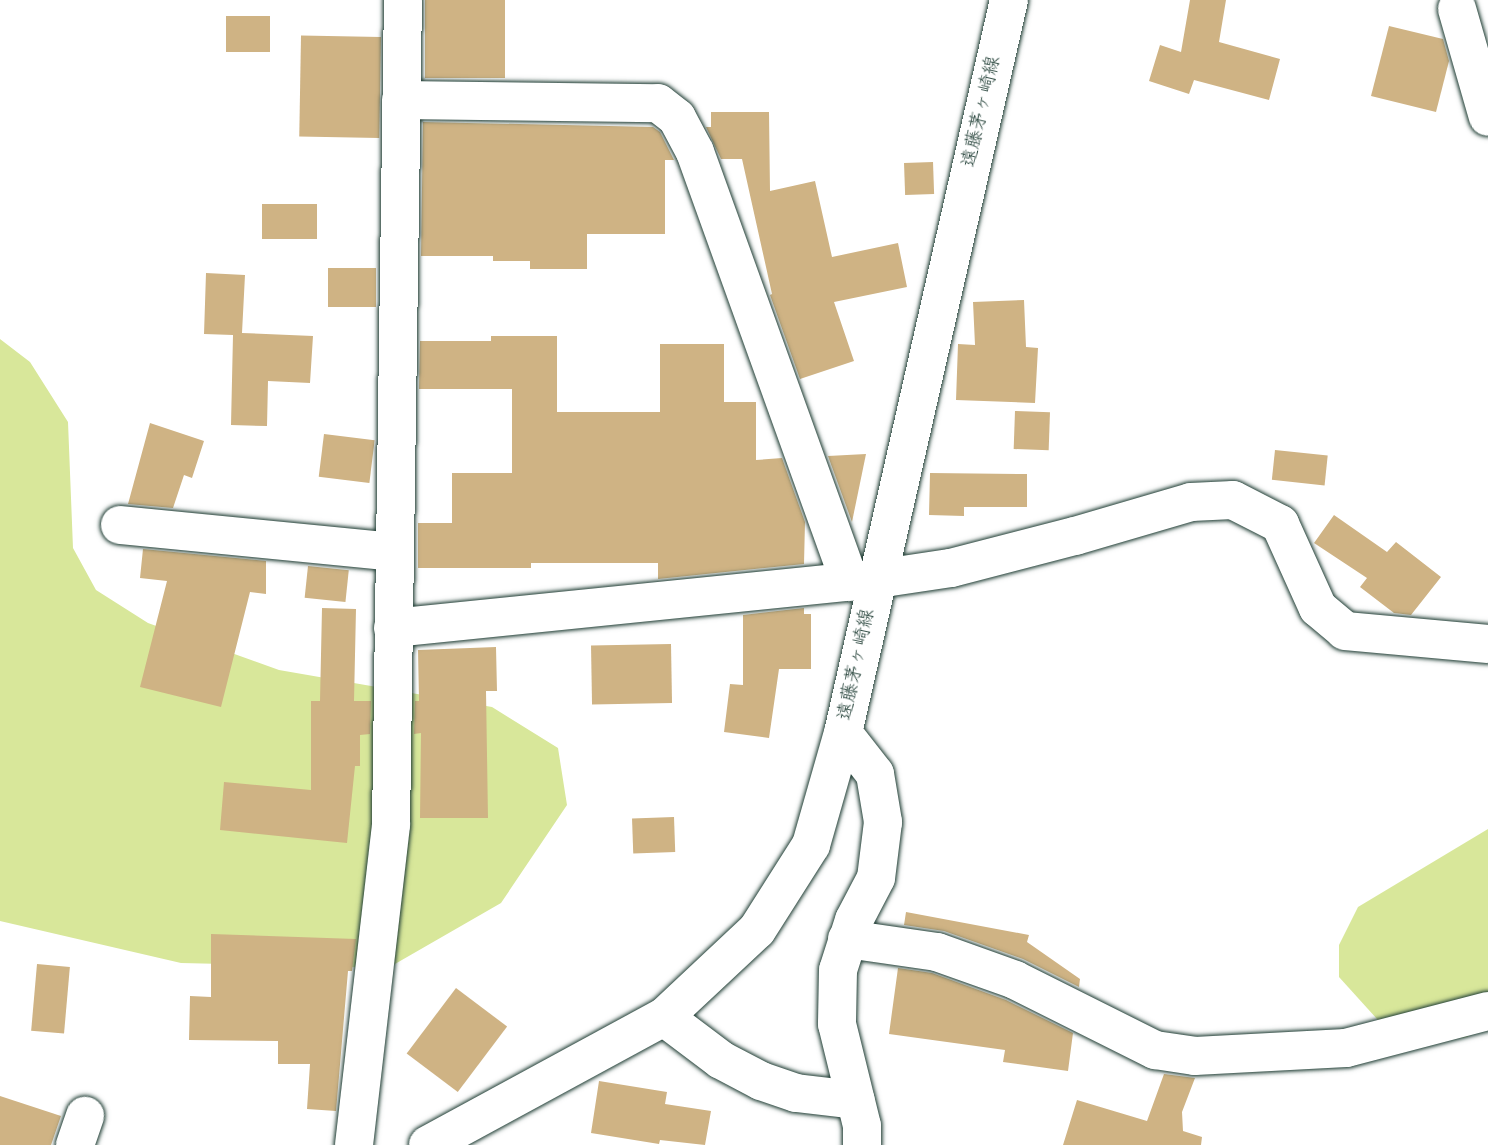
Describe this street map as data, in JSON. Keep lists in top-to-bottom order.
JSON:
{
  "streets": {
    "street": ["遠藤茅ヶ崎線"]
  }
}
